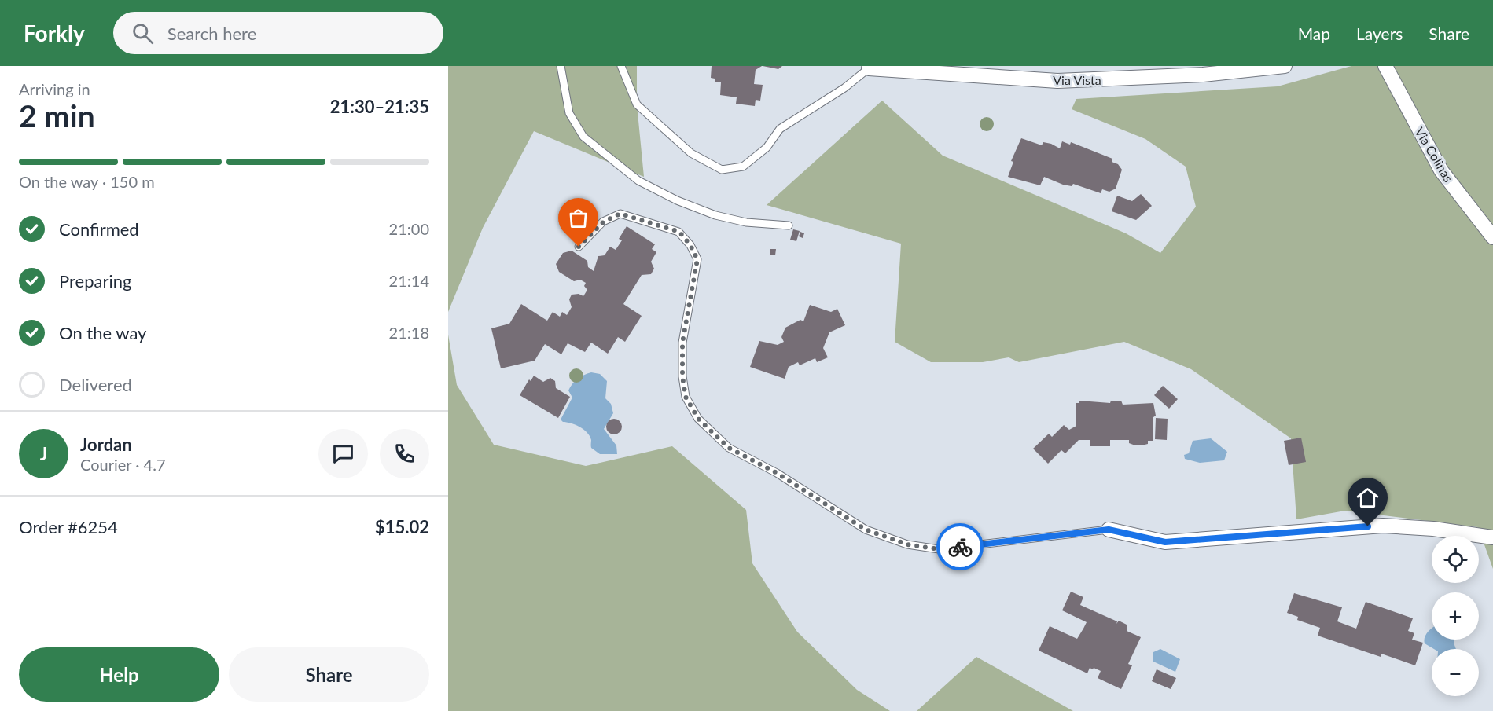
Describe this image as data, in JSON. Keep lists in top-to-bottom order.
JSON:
{
  "streets": {
    "street": ["Via Vista", "Via Colinas"]
  },
  "page": {
    "header": "Forkly",
    "search": "Search here",
    "nav": ["Map", "Layers", "Share"],
    "heading": ["2 min", "Arriving in", "21:30–21:35"],
    "panel": [
      "Jordan",
      "Courier · 4.7",
      "Order #6254",
      "$15.02"
    ],
    "bar": "On the way · 150 m",
    "list": [
      ["Confirmed", "21:00"],
      ["Preparing", "21:14"],
      ["On the way", "21:18"],
      "Delivered"
    ],
    "round": "J",
    "map_buttons": ["+", "−"],
    "buttons": ["Help", "Share"]
  }
}
